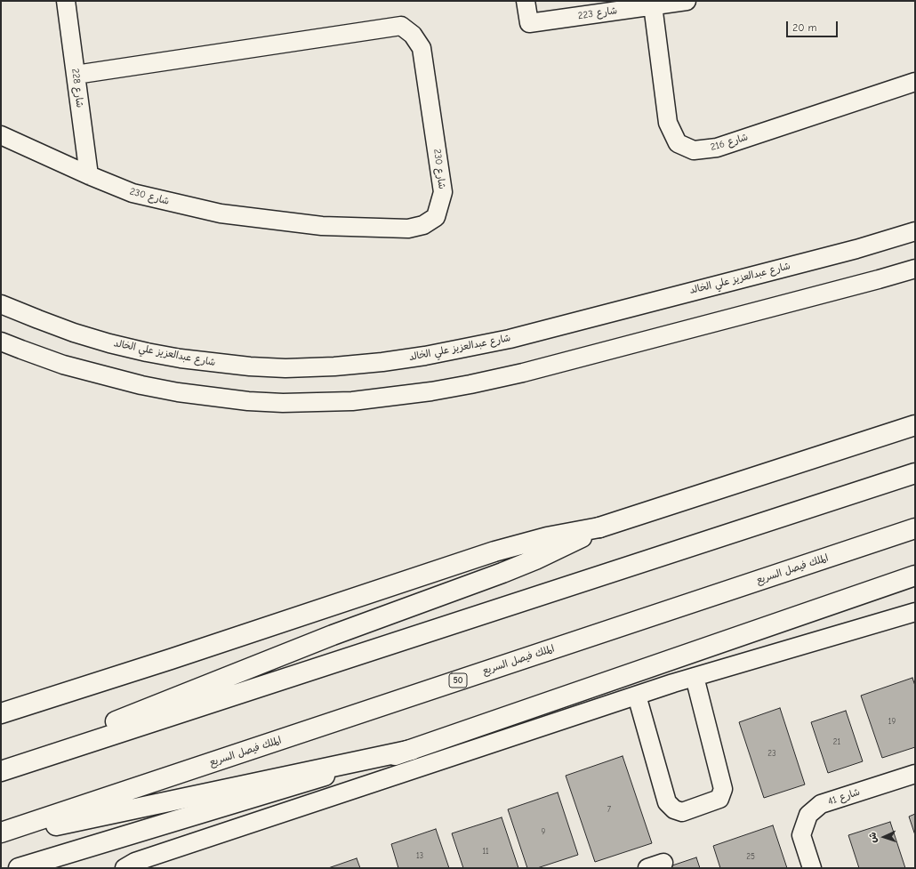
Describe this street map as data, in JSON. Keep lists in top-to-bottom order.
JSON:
{
  "streets": {
    "main road": ["الملك فيصل السريع", "50"],
    "street": [
      "شارع 223",
      "شارع 228",
      "شارع 216",
      "شارع 230",
      "شارع عبدالعزيز علي الخالد",
      "شارع 41"
    ]
  },
  "crossings": [
    ["شارع 223", "شارع 216"],
    ["شارع 228", "شارع 230"]
  ],
  "house_numbers": [
    "19",
    "21",
    "23",
    "7",
    "9",
    "11",
    "13",
    "25"
  ],
  "scale_bar": "20 m",
  "north": "left"
}
